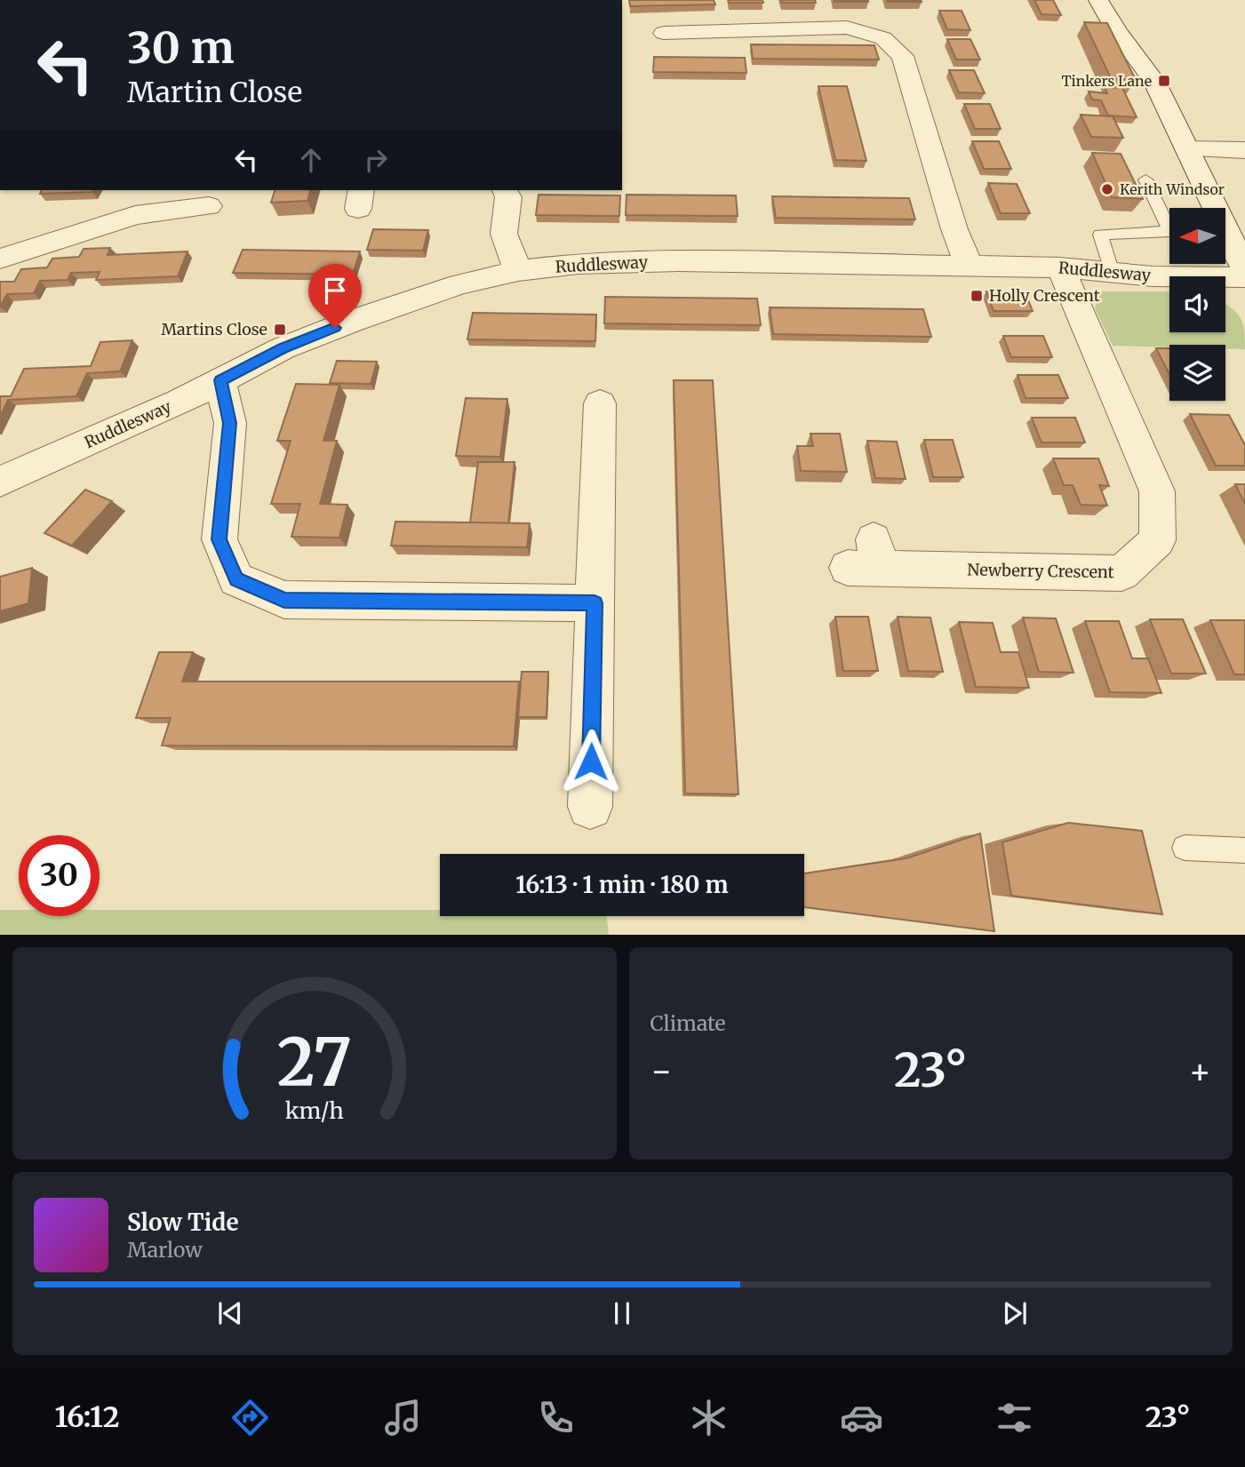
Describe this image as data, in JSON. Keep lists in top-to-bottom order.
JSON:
{
  "streets": {
    "street": ["Ruddlesway", "Newberry Crescent"]
  },
  "crossings": [
    ["Ruddlesway", "Newberry Crescent"]
  ],
  "places": {
    "transit": ["Tinkers Lane", "Holly Crescent", "Martins Close"],
    "other": ["Kerith Windsor"]
  },
  "north": "left",
  "page": {
    "turn": ["30 m", "Martin Close"],
    "limit": "30",
    "trip": "16:13 · 1 min · 180 m",
    "tile": "Climate",
    "heat": ["−", "23°", "+"],
    "song": ["Slow Tide", "Marlow"],
    "tabs": ["16:12", "23°"],
    "gauge": ["27", "km/h"]
  }
}
